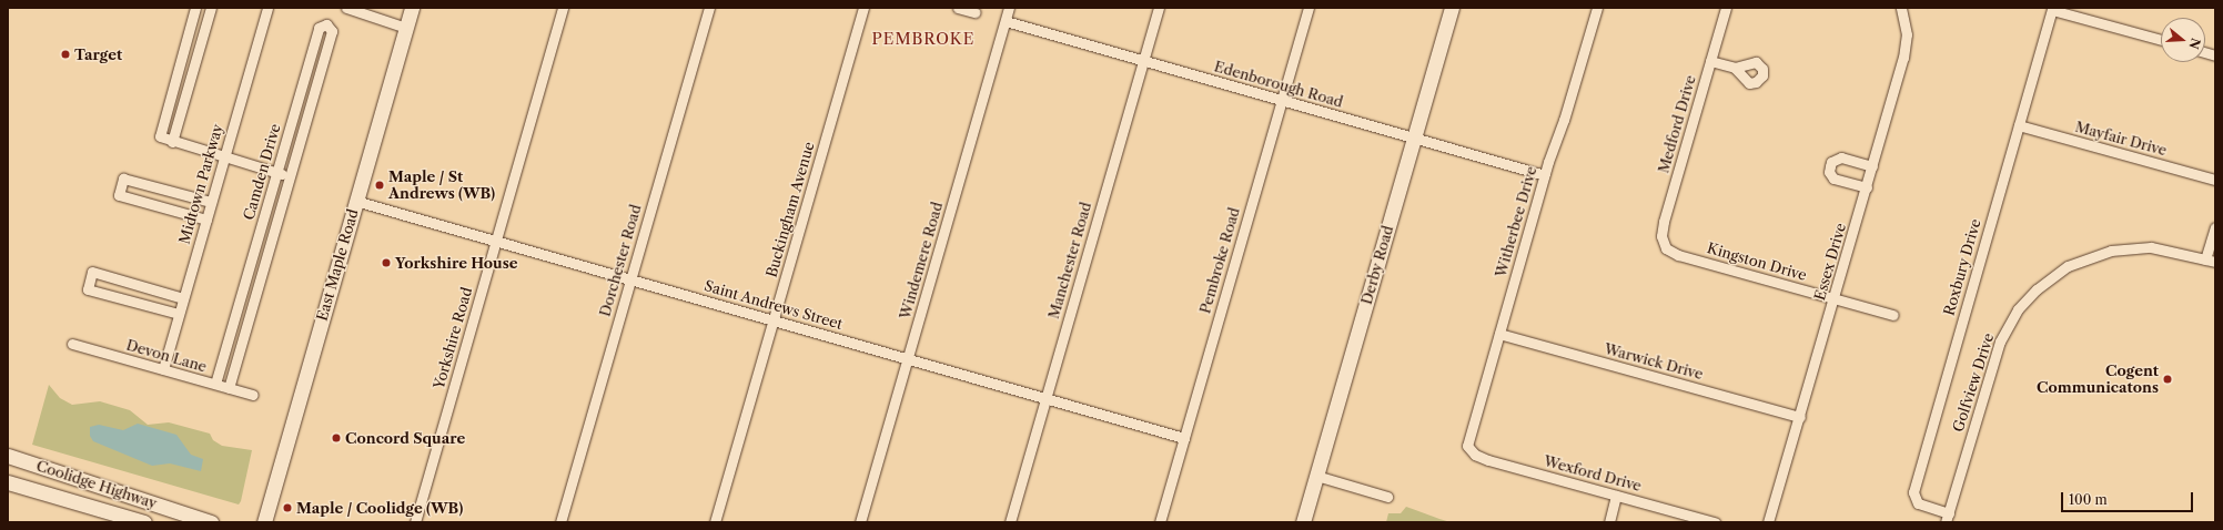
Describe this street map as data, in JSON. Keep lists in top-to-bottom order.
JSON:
{
  "streets": {
    "main road": ["East Maple Road", "Derby Road", "Coolidge Highway"],
    "street": [
      "Edenborough Road",
      "Medford Drive",
      "Mayfair Drive",
      "Camden Drive",
      "Midtown Parkway",
      "Buckingham Avenue",
      "Witherbee Drive",
      "Dorchester Road",
      "Windemere Road",
      "Manchester Road",
      "Pembroke Road",
      "Kingston Drive",
      "Essex Drive",
      "Roxbury Drive",
      "Saint Andrews Street",
      "Yorkshire Road",
      "Devon Lane",
      "Warwick Drive",
      "Golfview Drive",
      "Wexford Drive"
    ]
  },
  "crossings": [
    ["Edenborough Road", "Witherbee Drive"],
    ["Edenborough Road", "Windemere Road"],
    ["Edenborough Road", "Manchester Road"],
    ["Edenborough Road", "Pembroke Road"],
    ["Edenborough Road", "Derby Road"],
    ["Medford Drive", "Kingston Drive"],
    ["Mayfair Drive", "Roxbury Drive"],
    ["Camden Drive", "Devon Lane"],
    ["Midtown Parkway", "Devon Lane"],
    ["Buckingham Avenue", "Saint Andrews Street"],
    ["Witherbee Drive", "Warwick Drive"],
    ["Witherbee Drive", "Wexford Drive"],
    ["Dorchester Road", "Saint Andrews Street"],
    ["Windemere Road", "Saint Andrews Street"],
    ["Manchester Road", "Saint Andrews Street"],
    ["Pembroke Road", "Saint Andrews Street"],
    ["Kingston Drive", "Essex Drive"],
    ["Essex Drive", "Warwick Drive"],
    ["East Maple Road", "Saint Andrews Street"],
    ["Roxbury Drive", "Golfview Drive"],
    ["Saint Andrews Street", "Yorkshire Road"]
  ],
  "districts": ["PEMBROKE"],
  "places": [
    "Target",
    "Maple / St Andrews (WB)",
    "Yorkshire House",
    "Cogent Communicatons",
    "Concord Square",
    "Maple / Coolidge (WB)"
  ],
  "scale_bar": "100 m",
  "north": "right"
}
